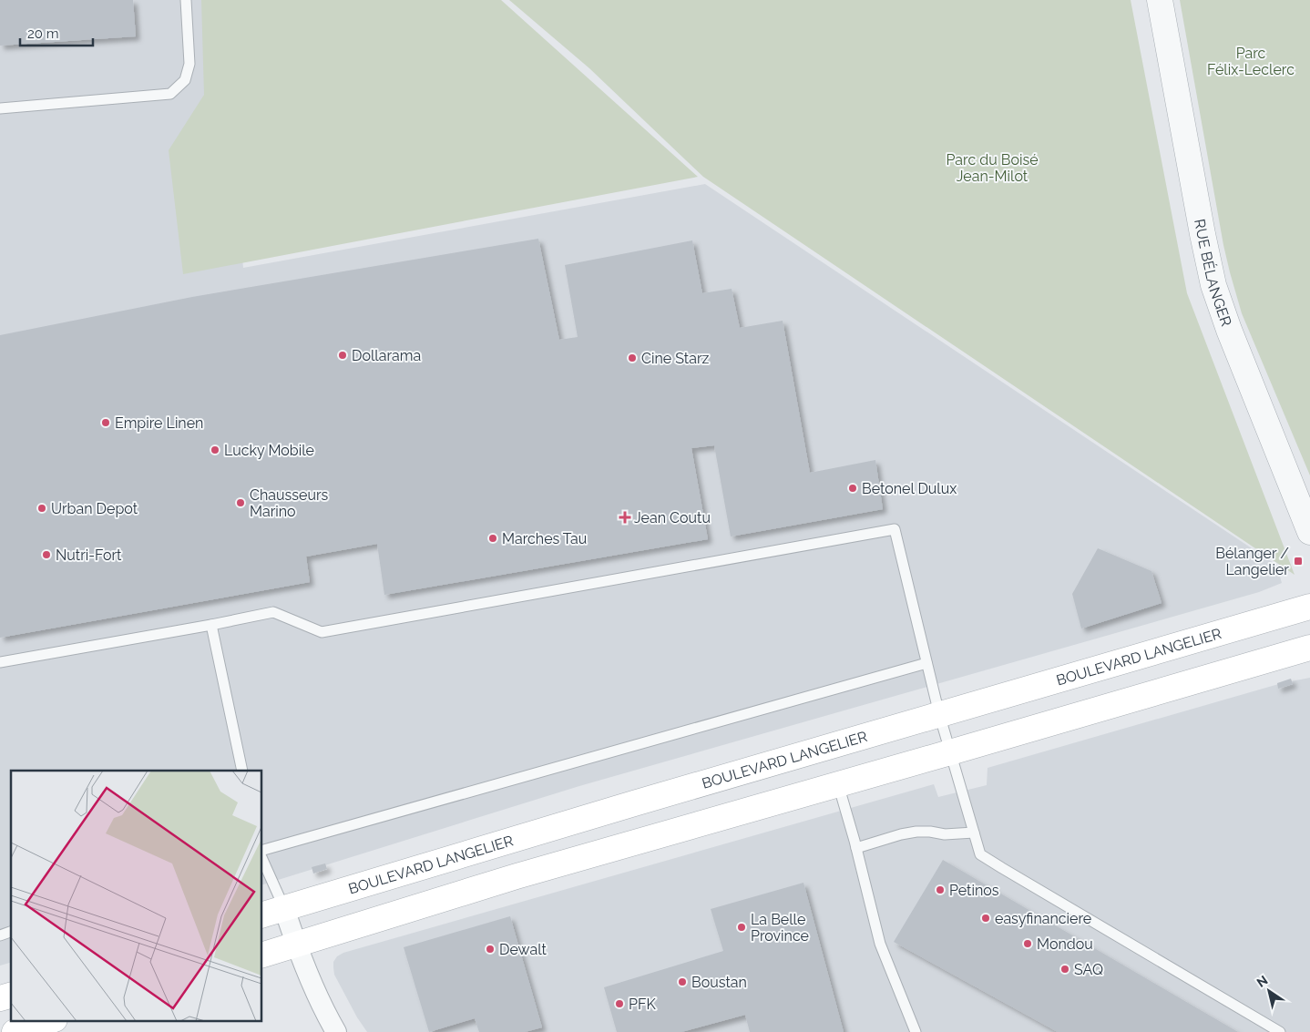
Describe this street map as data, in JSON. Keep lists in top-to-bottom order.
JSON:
{
  "streets": {
    "main road": ["BOULEVARD LANGELIER"],
    "street": ["RUE BÉLANGER"]
  },
  "parks": ["Parc Félix-Leclerc", "Parc du Boisé Jean-Milot"],
  "places": {
    "other": [
      "Dollarama",
      "Cine Starz",
      "Empire Linen",
      "Lucky Mobile",
      "Betonel Dulux",
      "Chausseurs Marino",
      "Urban Depot",
      "Marches Tau",
      "Nutri-Fort",
      "Petinos",
      "easyfinanciere",
      "La Belle Province",
      "Mondou",
      "Dewalt",
      "SAQ",
      "Boustan",
      "PFK"
    ],
    "health": ["Jean Coutu"],
    "transit": ["Bélanger / Langelier"]
  },
  "scale_bar": "20 m",
  "north": "top left"
}
